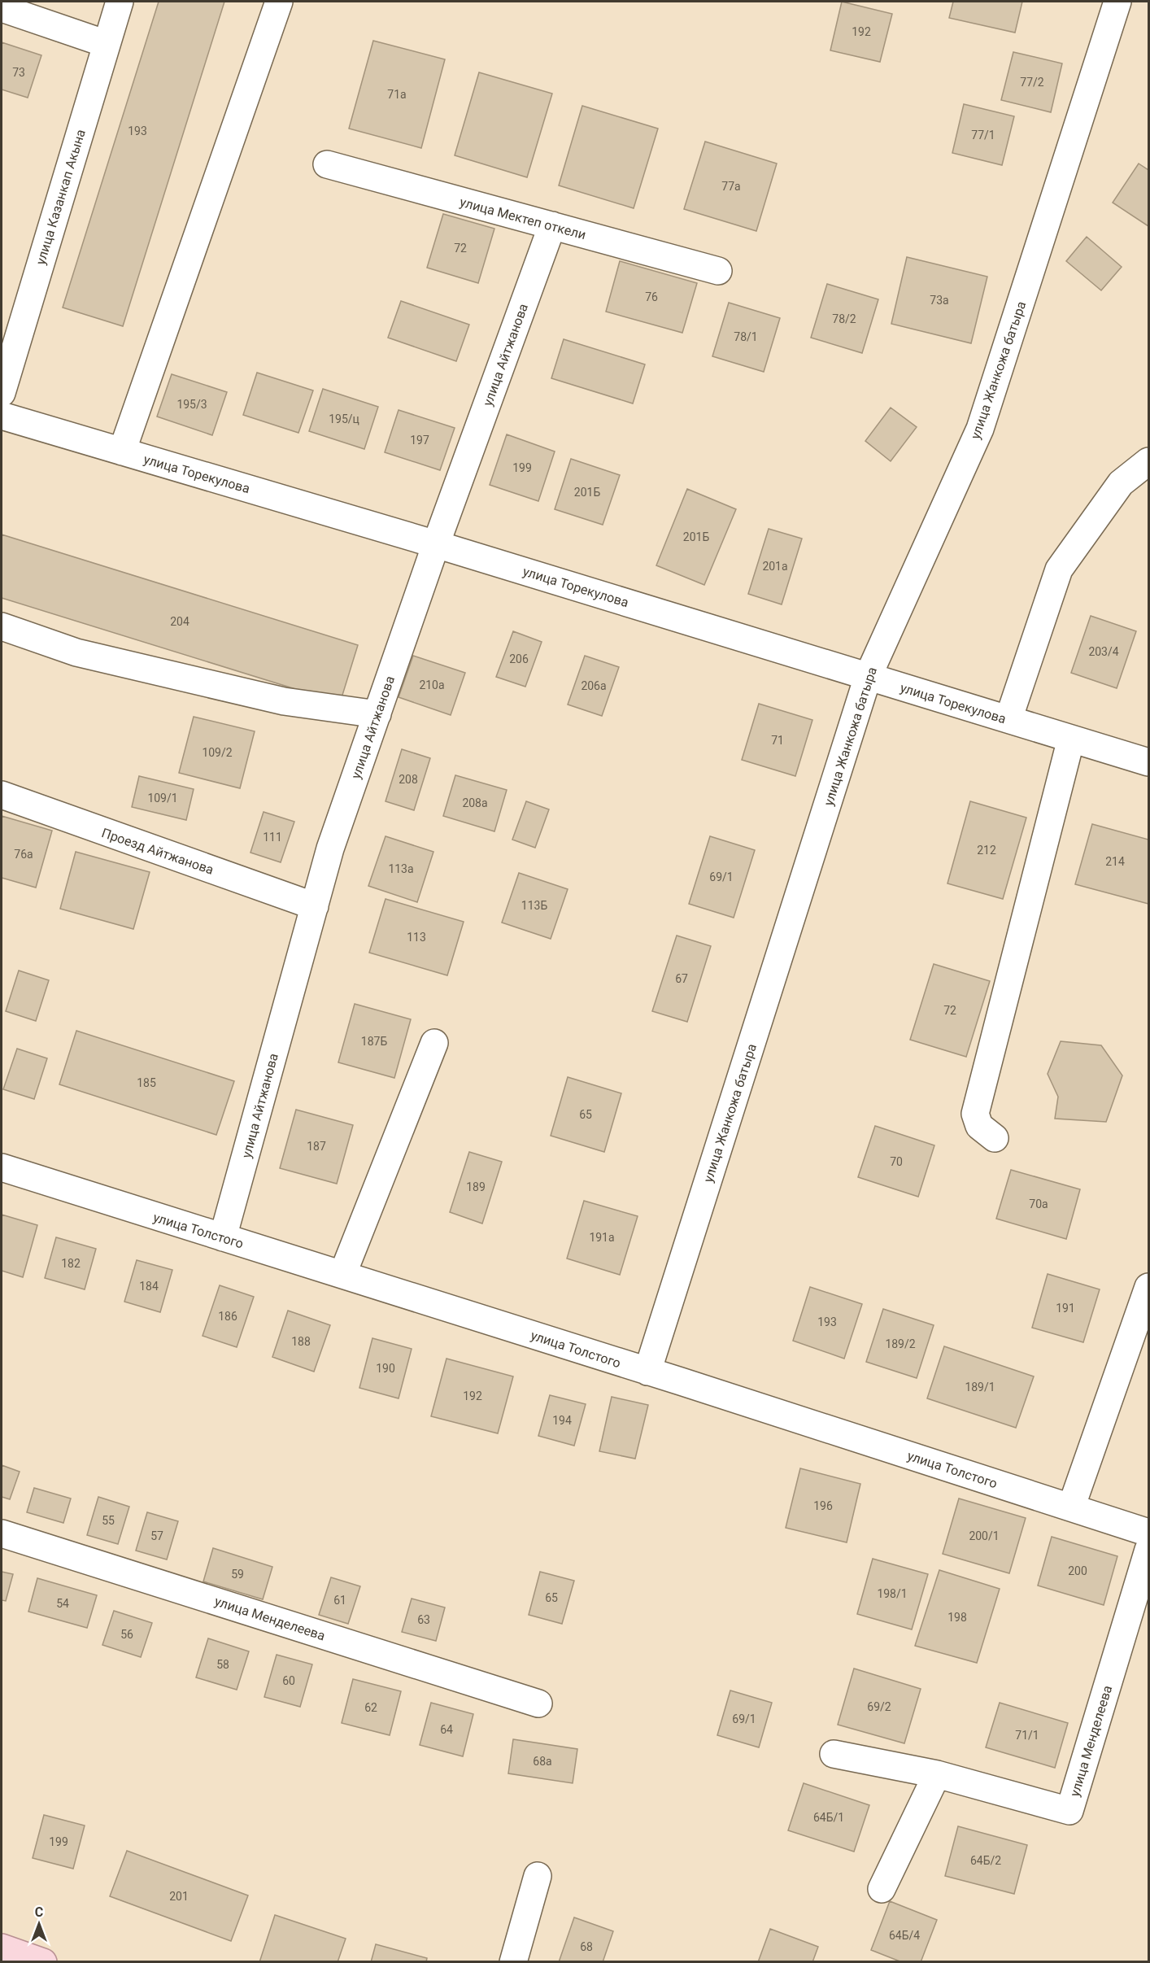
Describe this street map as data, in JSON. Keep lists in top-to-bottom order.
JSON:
{
  "streets": {
    "street": [
      "улица Казанкап Акына",
      "улица Мектеп откели",
      "улица Айтжанова",
      "улица Жанкожа батыра",
      "улица Торекулова",
      "Проезд Айтжанова",
      "улица Толстого",
      "улица Менделеева"
    ]
  },
  "crossings": [
    ["улица Мектеп откели", "улица Айтжанова"],
    ["улица Айтжанова", "улица Торекулова"],
    ["улица Айтжанова", "Проезд Айтжанова"],
    ["улица Айтжанова", "улица Толстого"],
    ["улица Жанкожа батыра", "улица Торекулова"],
    ["улица Жанкожа батыра", "улица Толстого"]
  ],
  "house_numbers": [
    "192",
    "73",
    "77/2",
    "71а",
    "193",
    "77/1",
    "77а",
    "72",
    "76",
    "73а",
    "78/2",
    "78/1",
    "195/3",
    "195/ц",
    "197",
    "199",
    "201Б",
    "201Б",
    "201а",
    "204",
    "203/4",
    "206",
    "210а",
    "206а",
    "71",
    "109/2",
    "208",
    "109/1",
    "208а",
    "111",
    "212",
    "76а",
    "214",
    "113а",
    "69/1",
    "113Б",
    "113",
    "67",
    "72",
    "187Б",
    "185",
    "65",
    "187",
    "70",
    "189",
    "70а",
    "191а",
    "182",
    "184",
    "191",
    "186",
    "193",
    "188",
    "189/2",
    "190",
    "189/1",
    "192",
    "194",
    "196",
    "55",
    "57",
    "200/1",
    "200",
    "59",
    "198/1",
    "65",
    "61",
    "54",
    "198",
    "63",
    "56",
    "58",
    "60",
    "69/2",
    "62",
    "69/1",
    "64",
    "71/1",
    "68а",
    "64Б/1",
    "199",
    "64Б/2",
    "201",
    "64Б/4",
    "68"
  ],
  "north": "top"
}
